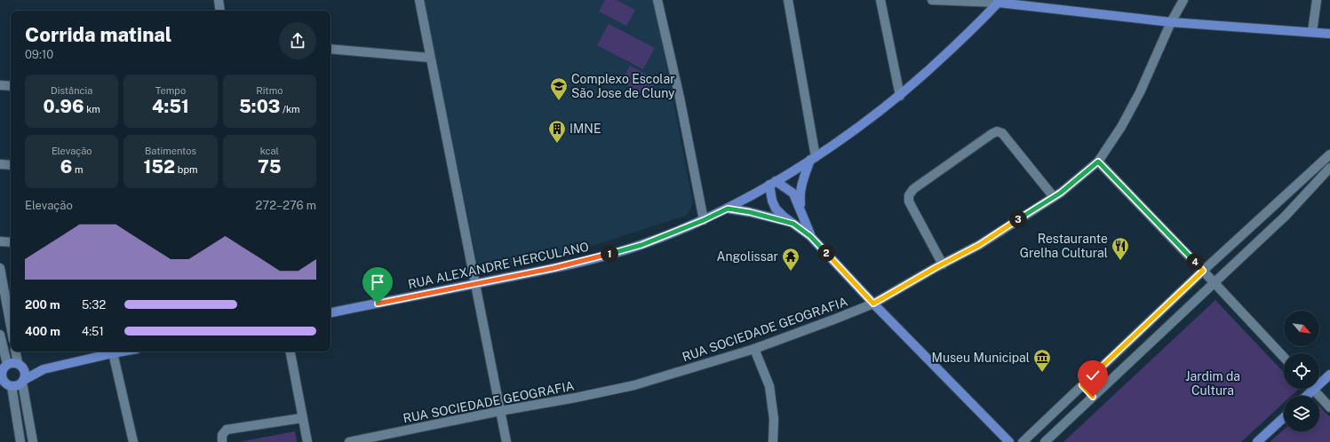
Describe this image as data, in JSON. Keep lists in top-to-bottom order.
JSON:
{
  "streets": {
    "main road": ["RUA ALEXANDRE HERCULANO"],
    "street": ["RUA SOCIEDADE GEOGRAFIA"]
  },
  "parks": ["Jardim da Cultura"],
  "places": {
    "school or university": ["Complexo Escolar São Jose de Cluny"],
    "building": ["IMNE"],
    "restaurant": ["Restaurante Grelha Cultural"],
    "temple": ["Angolissar"],
    "museum": ["Museu Municipal"]
  },
  "north": "bottom right",
  "page": {
    "heading": ["Corrida matinal", "09:10"],
    "stats": [
      ["Distância", "0.96 km"],
      ["Tempo", "4:51"],
      ["Ritmo", "5:03 /km"],
      ["Elevação", "6 m"],
      ["Batimentos", "152 bpm"],
      ["kcal", "75"]
    ],
    "chart": ["Elevação", "272–276 m"],
    "pins": [
      "3",
      "2",
      "1",
      "4"
    ],
    "list": [
      {
        "name": "200 m",
        "note": "5:32"
      },
      {
        "name": "400 m",
        "note": "4:51"
      }
    ]
  }
}
